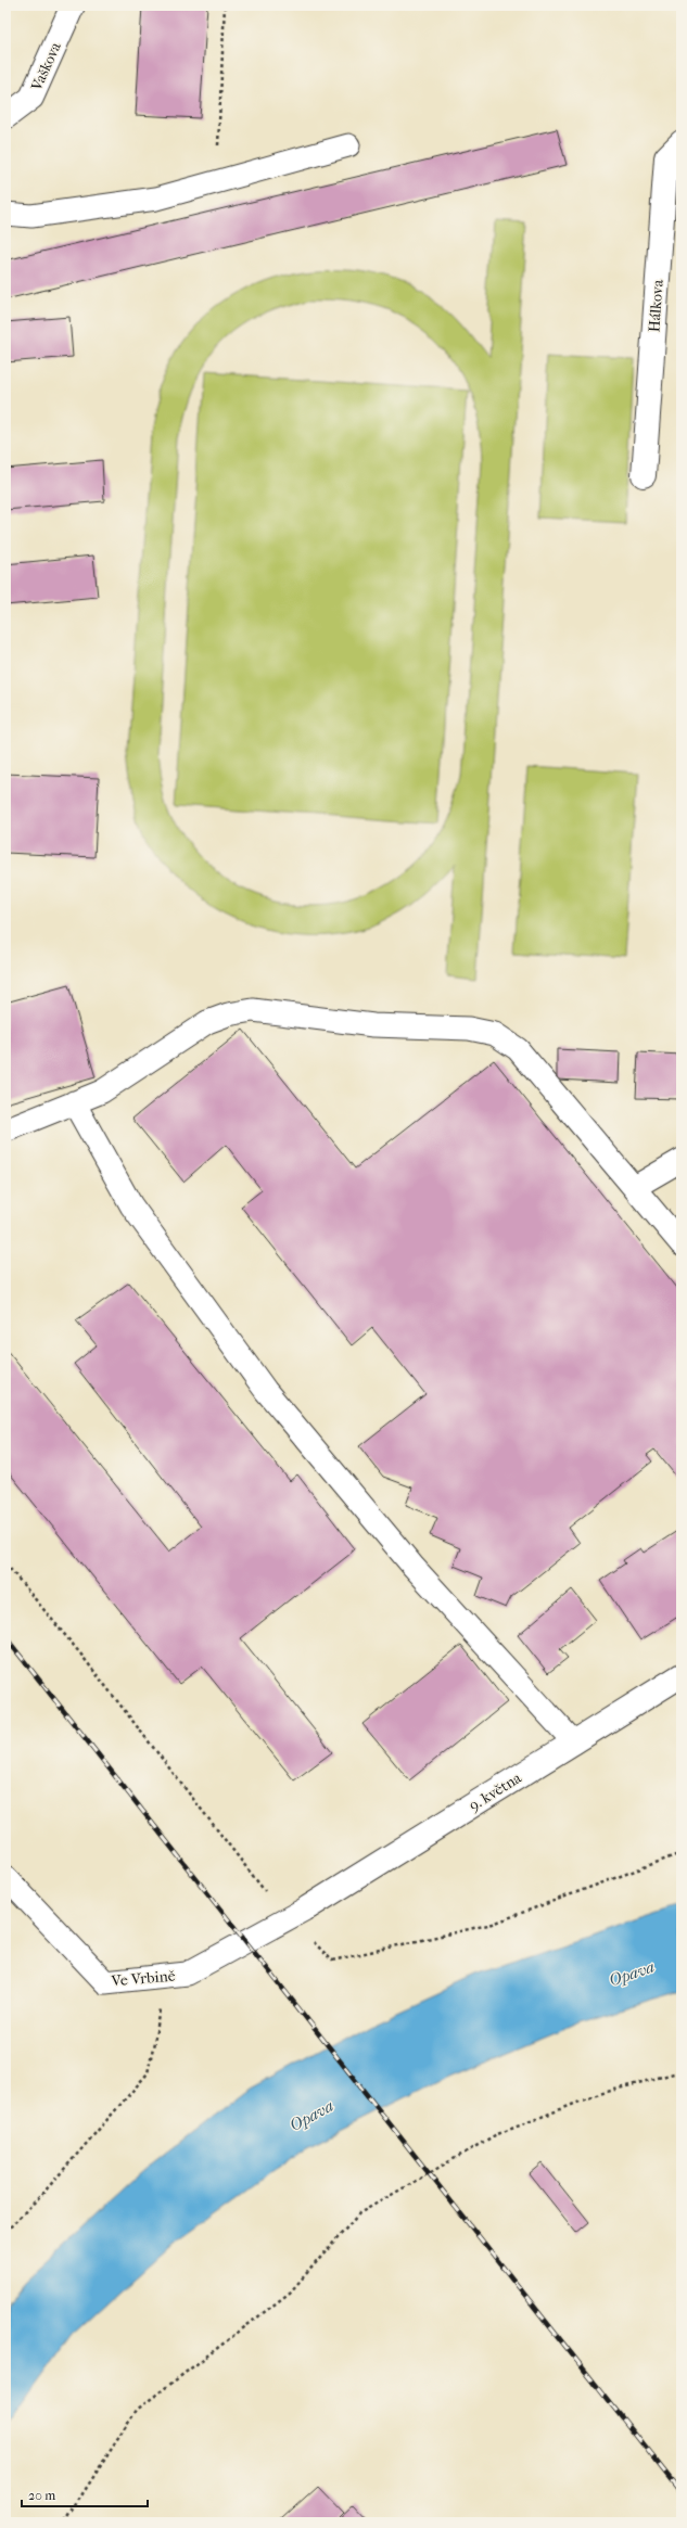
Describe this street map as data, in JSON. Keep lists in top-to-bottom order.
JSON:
{
  "streets": {
    "street": ["Vaškova", "Hálkova", "9. května"],
    "lane": ["Ve Vrbině"]
  },
  "crossings": [
    ["9. května", "Ve Vrbině"]
  ],
  "water": ["Opava"],
  "scale_bar": "20 m"
}
